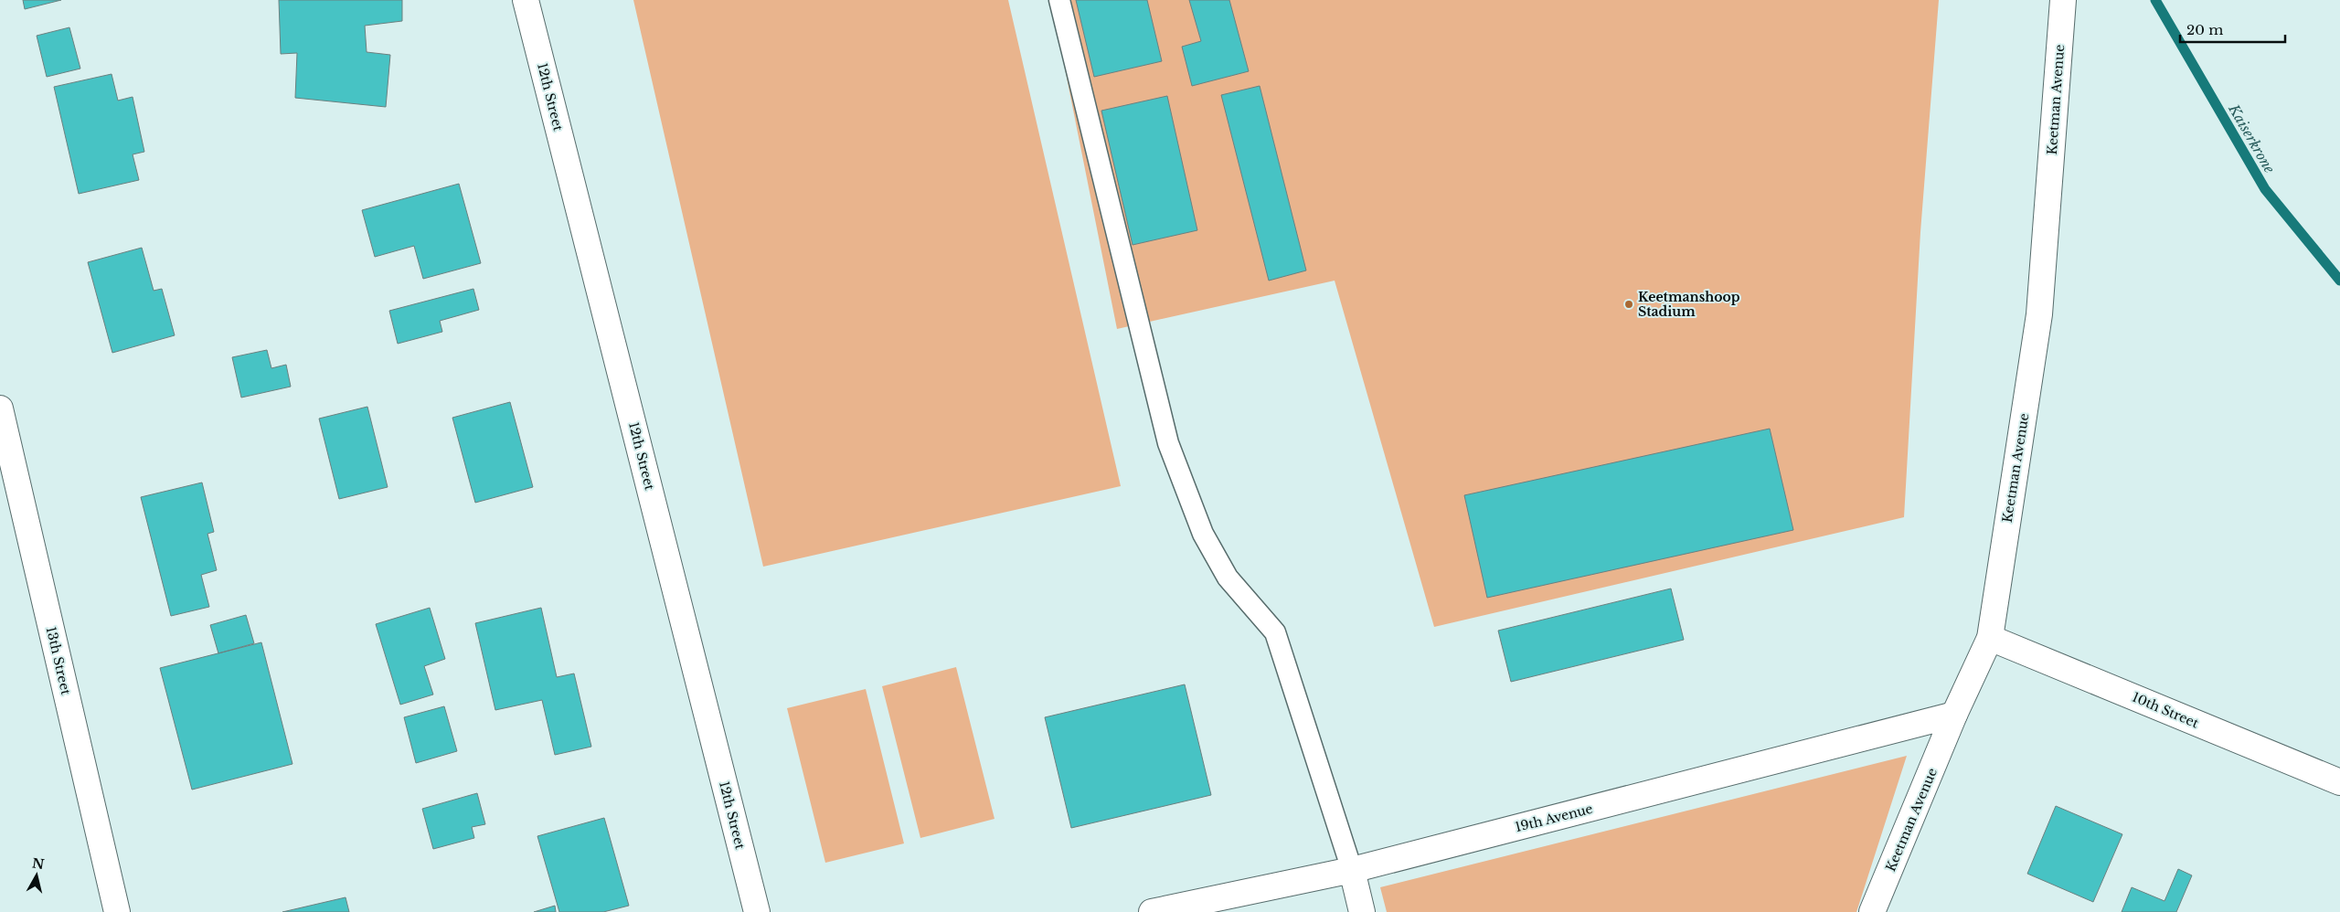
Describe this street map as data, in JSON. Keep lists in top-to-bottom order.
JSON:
{
  "streets": {
    "street": [
      "12th Street",
      "Keetman Avenue",
      "13th Street",
      "10th Street",
      "19th Avenue"
    ]
  },
  "crossings": [
    ["Keetman Avenue", "10th Street"],
    ["Keetman Avenue", "19th Avenue"]
  ],
  "water": ["Kaiserkrone"],
  "places": ["Keetmanshoop Stadium"],
  "scale_bar": "20 m",
  "north": "top"
}
